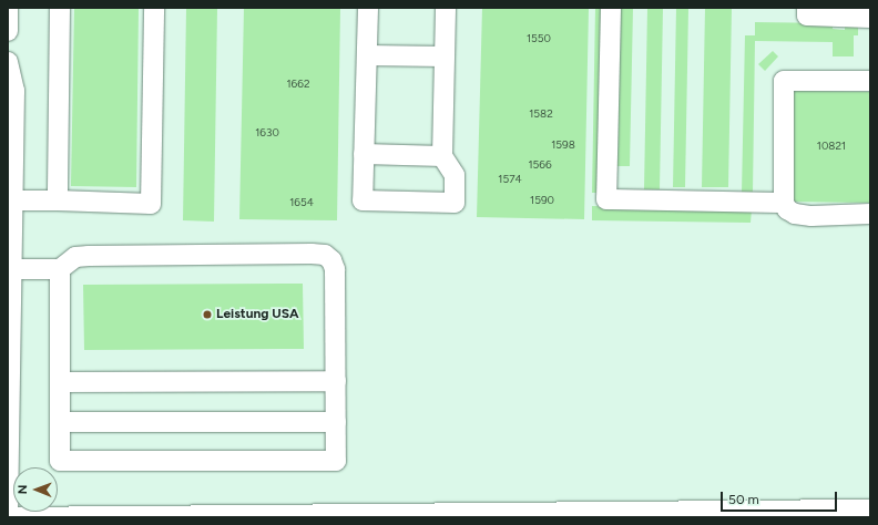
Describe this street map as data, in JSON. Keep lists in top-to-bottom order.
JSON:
{
  "places": ["Leistung USA"],
  "house_numbers": [
    "1550",
    "1662",
    "1582",
    "1630",
    "1598",
    "10821",
    "1566",
    "1574",
    "1590",
    "1654"
  ],
  "scale_bar": "50 m",
  "north": "left"
}
